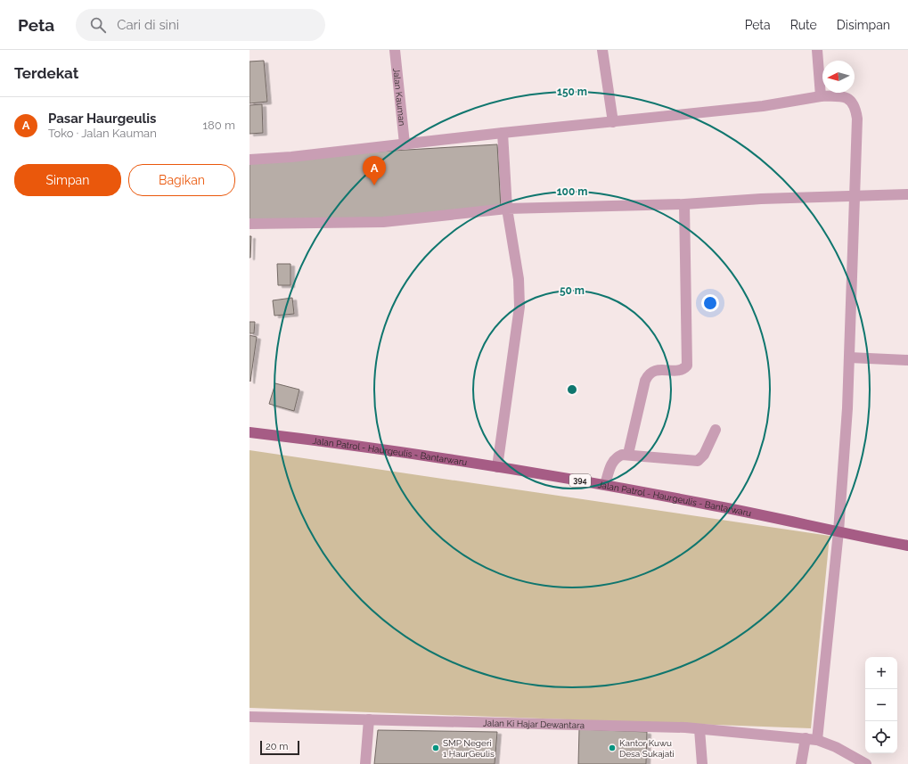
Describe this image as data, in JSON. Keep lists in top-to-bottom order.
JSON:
{
  "streets": {
    "main road": ["Jalan Patrol - Haurgeulis - Bantarwaru", "394"],
    "street": ["Jalan Kauman", "Jalan Ki Hajar Dewantara"]
  },
  "places": ["SMP Negeri 1 HaurGeulis", "Kantor Kuwu Desa Sukajati"],
  "scale_bar": "20 m",
  "north": "left",
  "page": {
    "header": "Peta",
    "search": "Cari di sini",
    "nav": ["Peta", "Rute", "Disimpan"],
    "heading": "Terdekat",
    "list": [
      {
        "mark": "A",
        "name": "Pasar Haurgeulis",
        "note": "Toko · Jalan Kauman",
        "value": "180 m"
      }
    ],
    "buttons": ["Simpan", "Bagikan"],
    "pins": "A",
    "map_buttons": ["+", "−"],
    "scale": "20 m"
  },
  "rings": ["150 m", "100 m", "50 m"]
}
